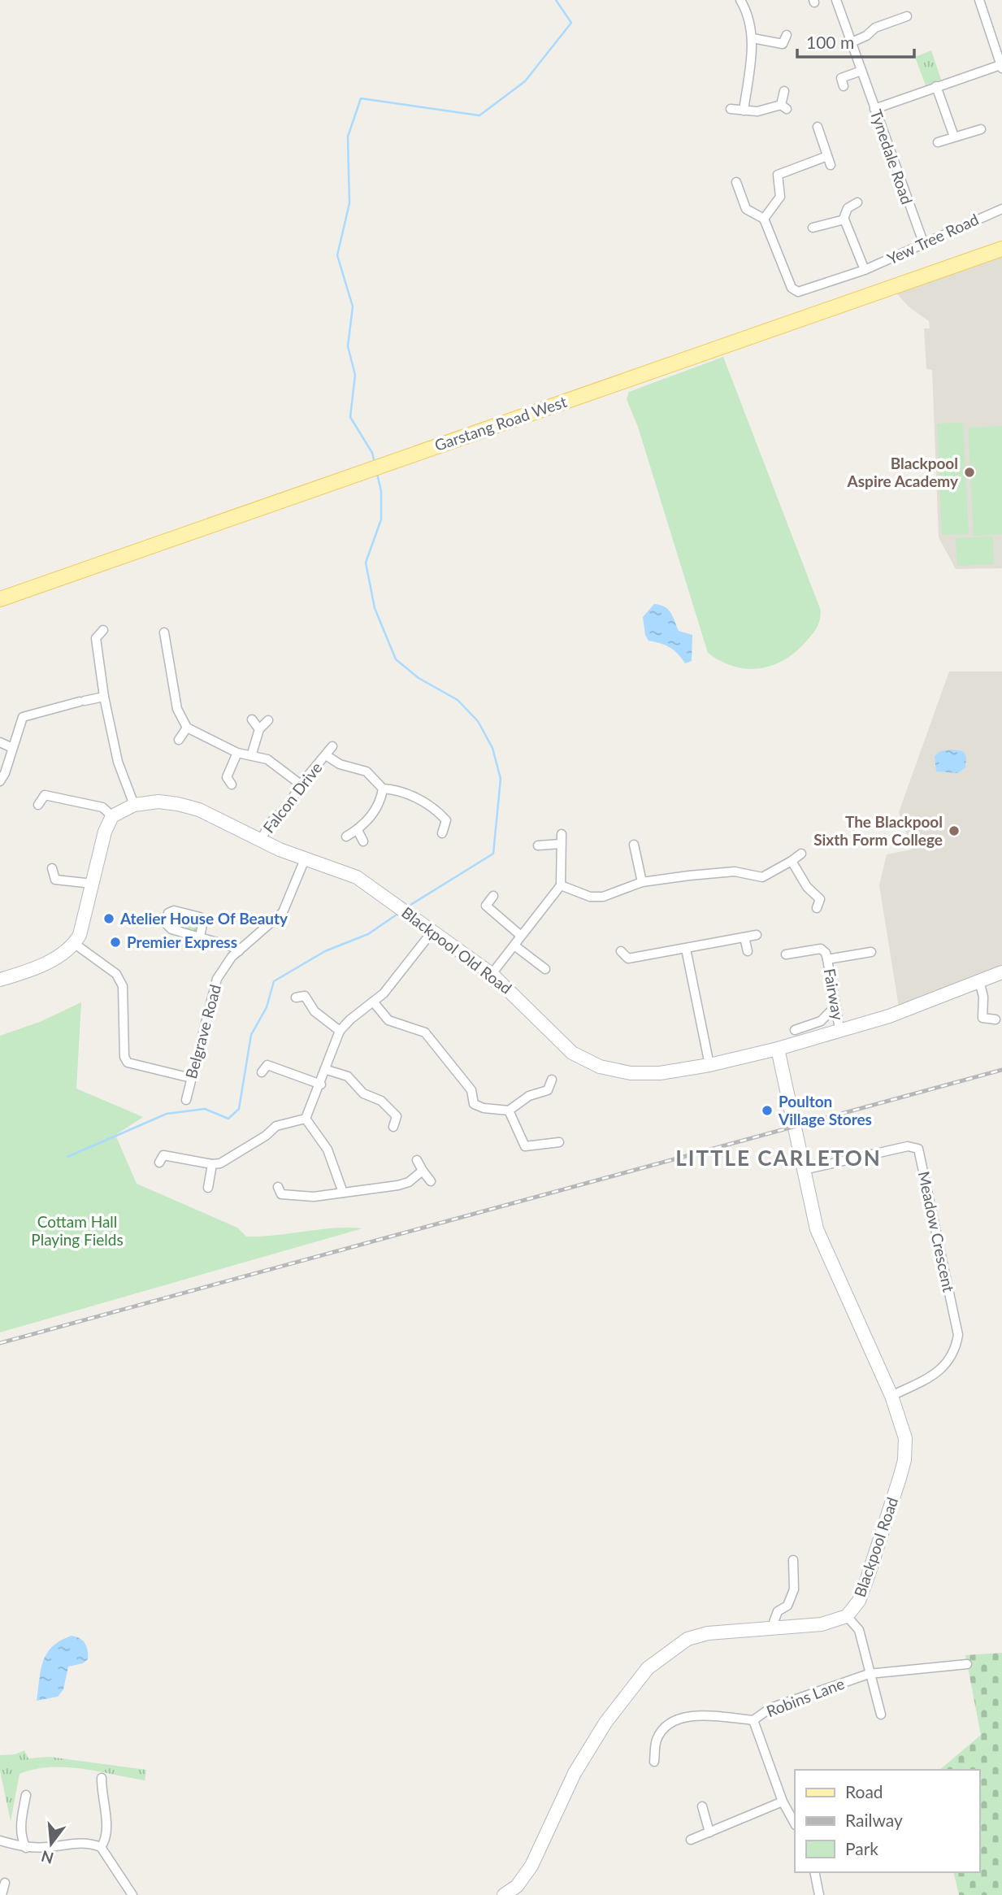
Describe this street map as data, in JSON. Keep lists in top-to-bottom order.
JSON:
{
  "streets": {
    "main road": ["Garstang Road West", "Blackpool Old Road", "Blackpool Road"],
    "street": [
      "Tynedale Road",
      "Yew Tree Road",
      "Falcon Drive",
      "Fairway",
      "Belgrave Road",
      "Meadow Crescent",
      "Robins Lane"
    ]
  },
  "crossings": [
    ["Tynedale Road", "Yew Tree Road"],
    ["Falcon Drive", "Blackpool Old Road"],
    ["Blackpool Old Road", "Fairway"],
    ["Blackpool Old Road", "Belgrave Road"],
    ["Blackpool Old Road", "Blackpool Road"],
    ["Meadow Crescent", "Blackpool Road"]
  ],
  "districts": ["LITTLE CARLETON"],
  "parks": ["Cottam Hall Playing Fields"],
  "places": [
    "Blackpool Aspire Academy",
    "The Blackpool Sixth Form College",
    "Atelier House Of Beauty",
    "Premier Express",
    "Poulton Village Stores"
  ],
  "legend": ["Road", "Railway", "Park"],
  "scale_bar": "100 m",
  "north": "bottom"
}
